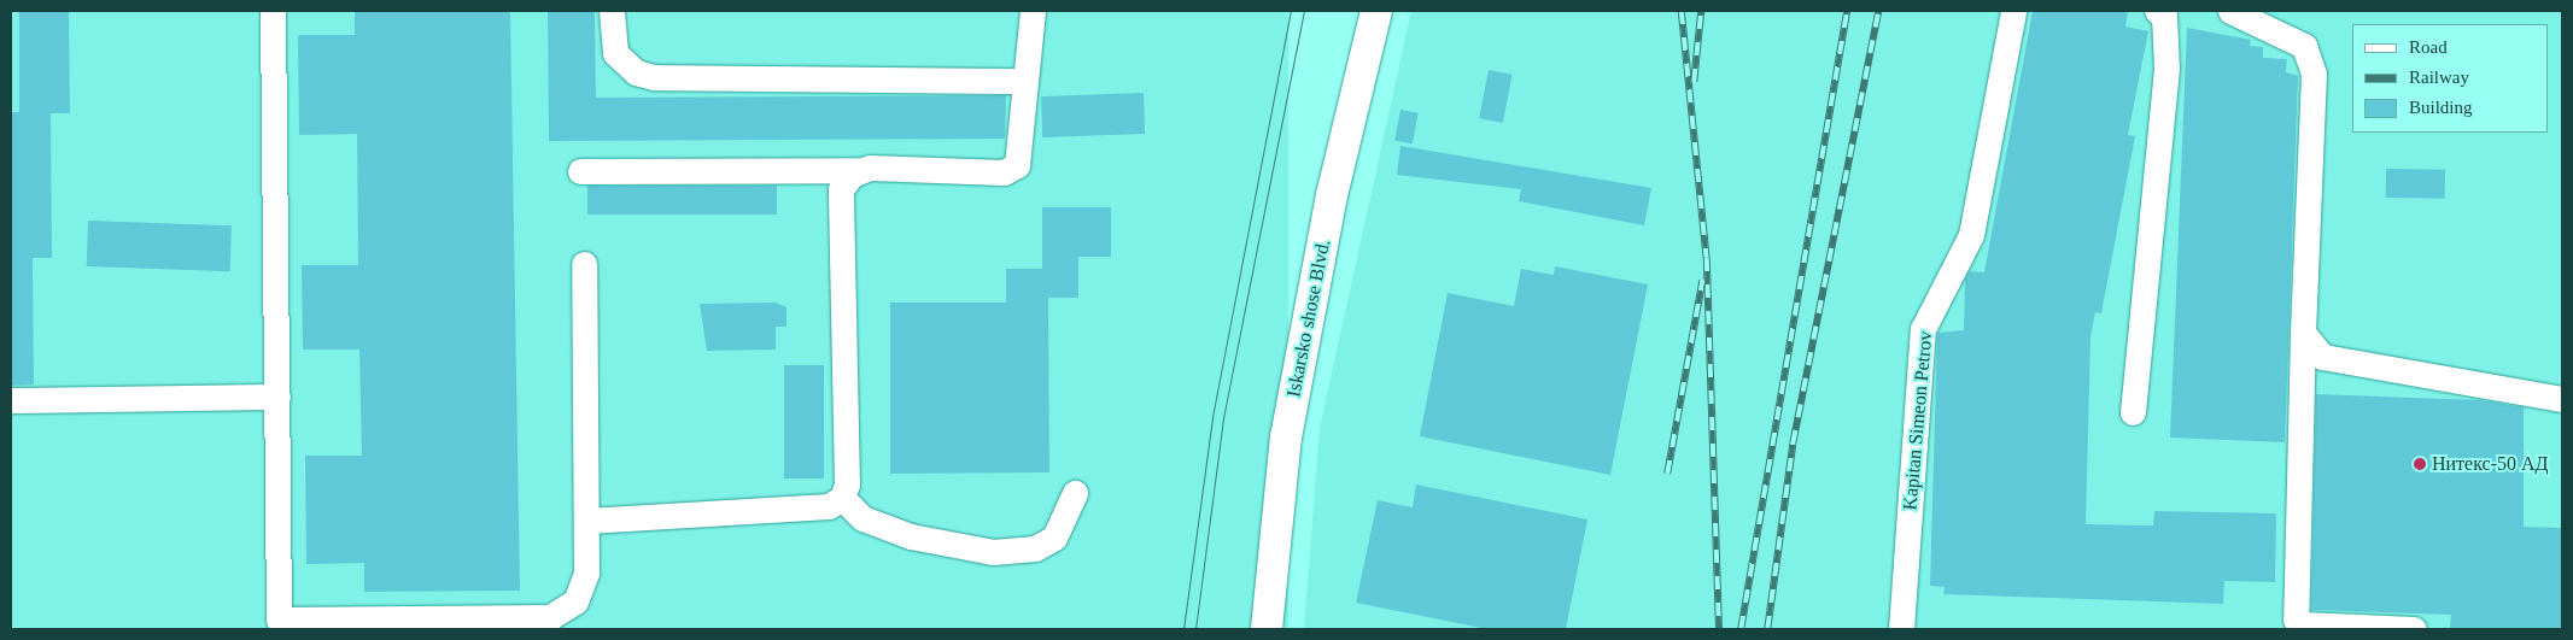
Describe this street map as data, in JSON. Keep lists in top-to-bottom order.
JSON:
{
  "streets": {
    "main road": ["Iskarsko shose Blvd."],
    "street": ["Kapitan Simeon Petrov"]
  },
  "places": ["Нитекс-50 АД"],
  "legend": ["Road", "Railway", "Building"]
}
